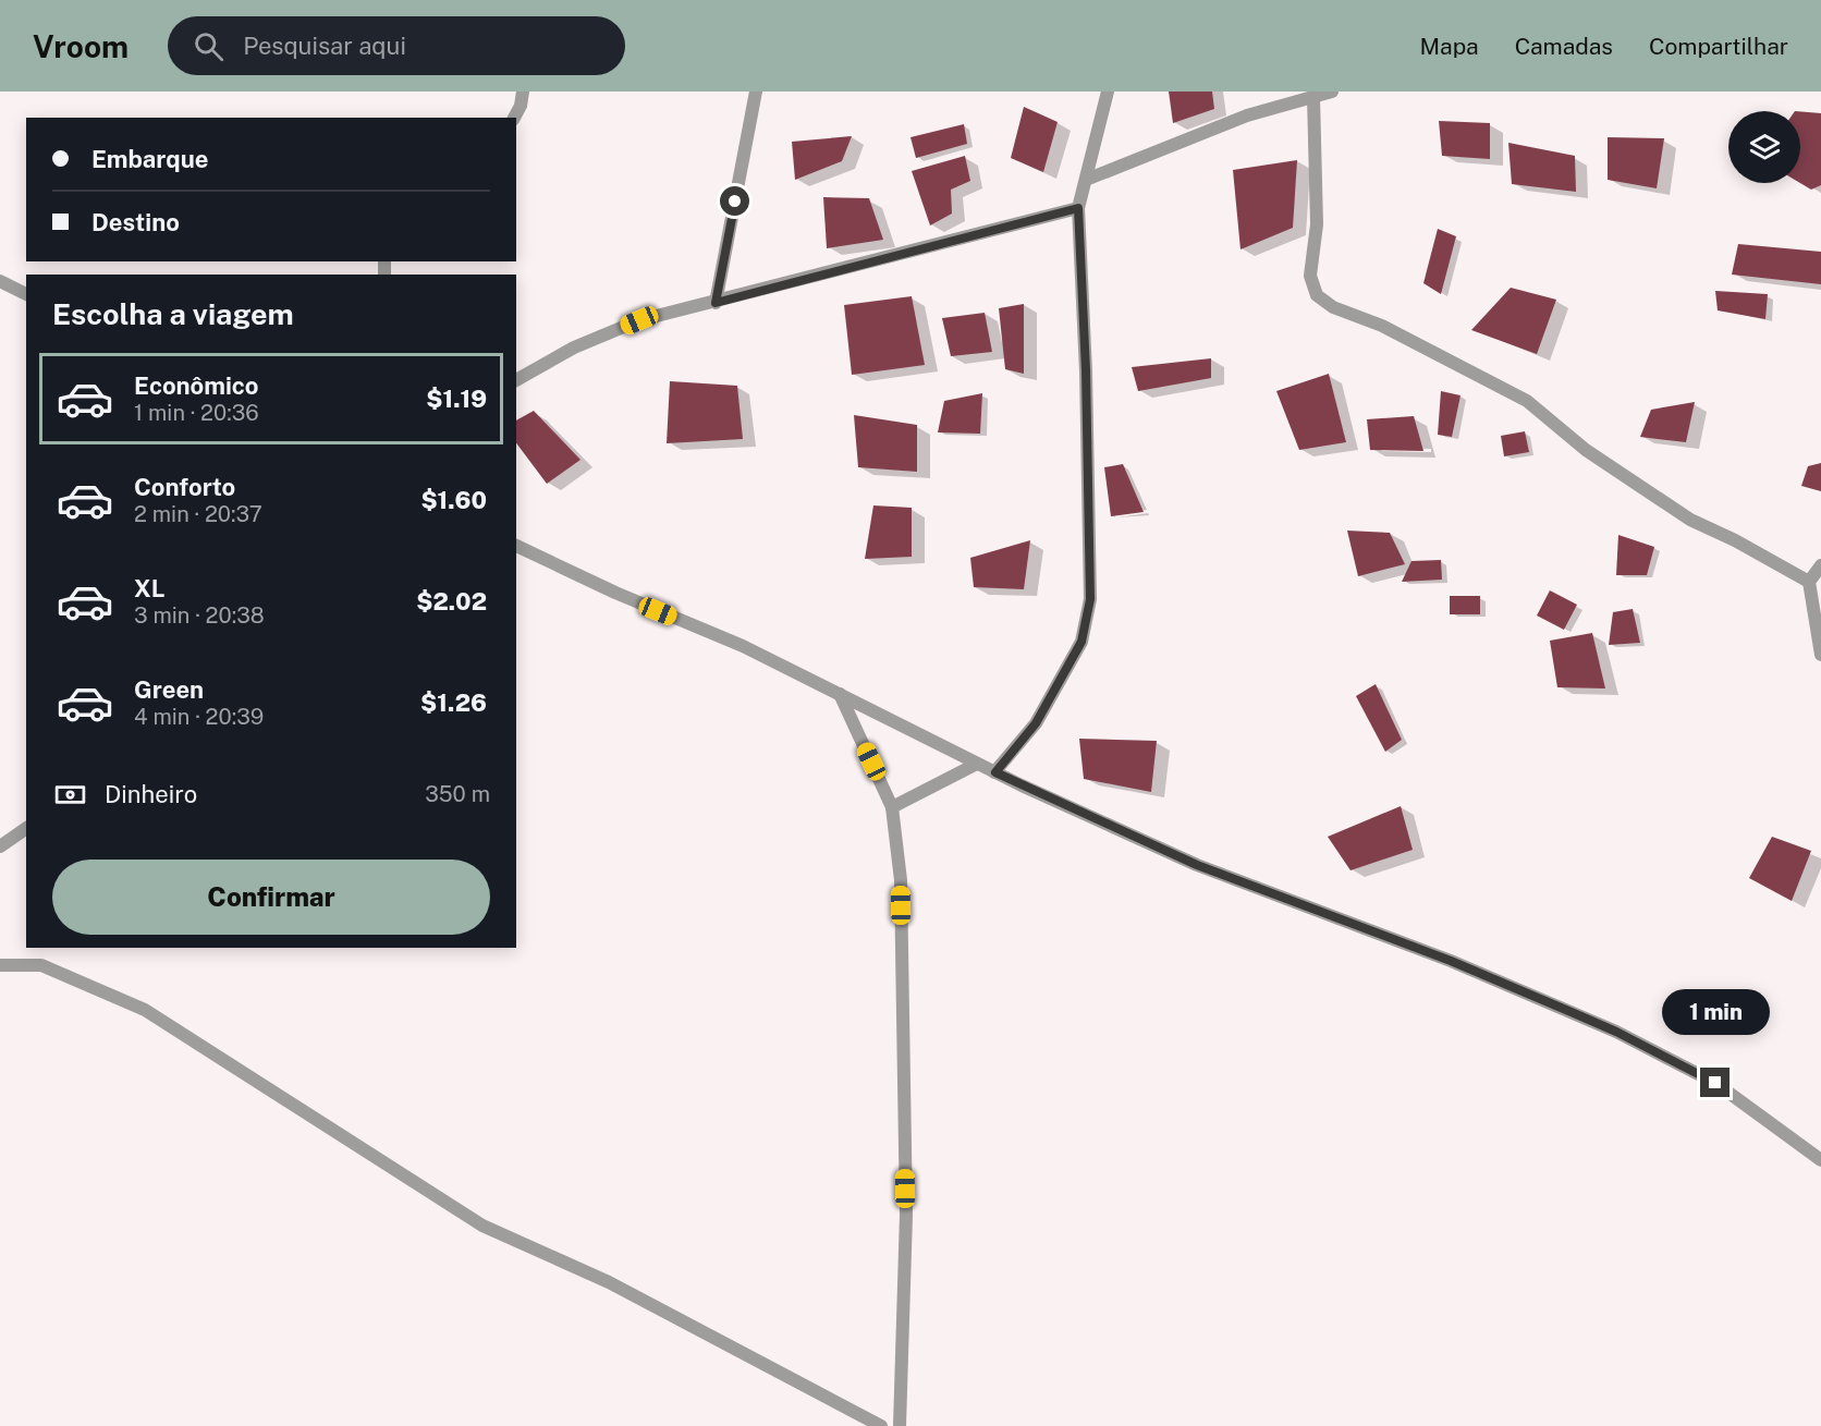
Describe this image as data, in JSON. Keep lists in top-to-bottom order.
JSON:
{
  "page": {
    "header": "Vroom",
    "search": "Pesquisar aqui",
    "nav": ["Mapa", "Camadas", "Compartilhar"],
    "banner": ["Embarque", "Destino"],
    "heading": "Escolha a viagem",
    "list": [
      {
        "name": "Econômico",
        "note": "1 min · 20:36",
        "value": "$1.19"
      },
      {
        "name": "Conforto",
        "note": "2 min · 20:37",
        "value": "$1.60"
      },
      {
        "name": "XL",
        "note": "3 min · 20:38",
        "value": "$2.02"
      },
      {
        "name": "Green",
        "note": "4 min · 20:39",
        "value": "$1.26"
      }
    ],
    "pay": ["Dinheiro", "350 m"],
    "buttons": "Confirmar",
    "bubble": "1 min"
  }
}
